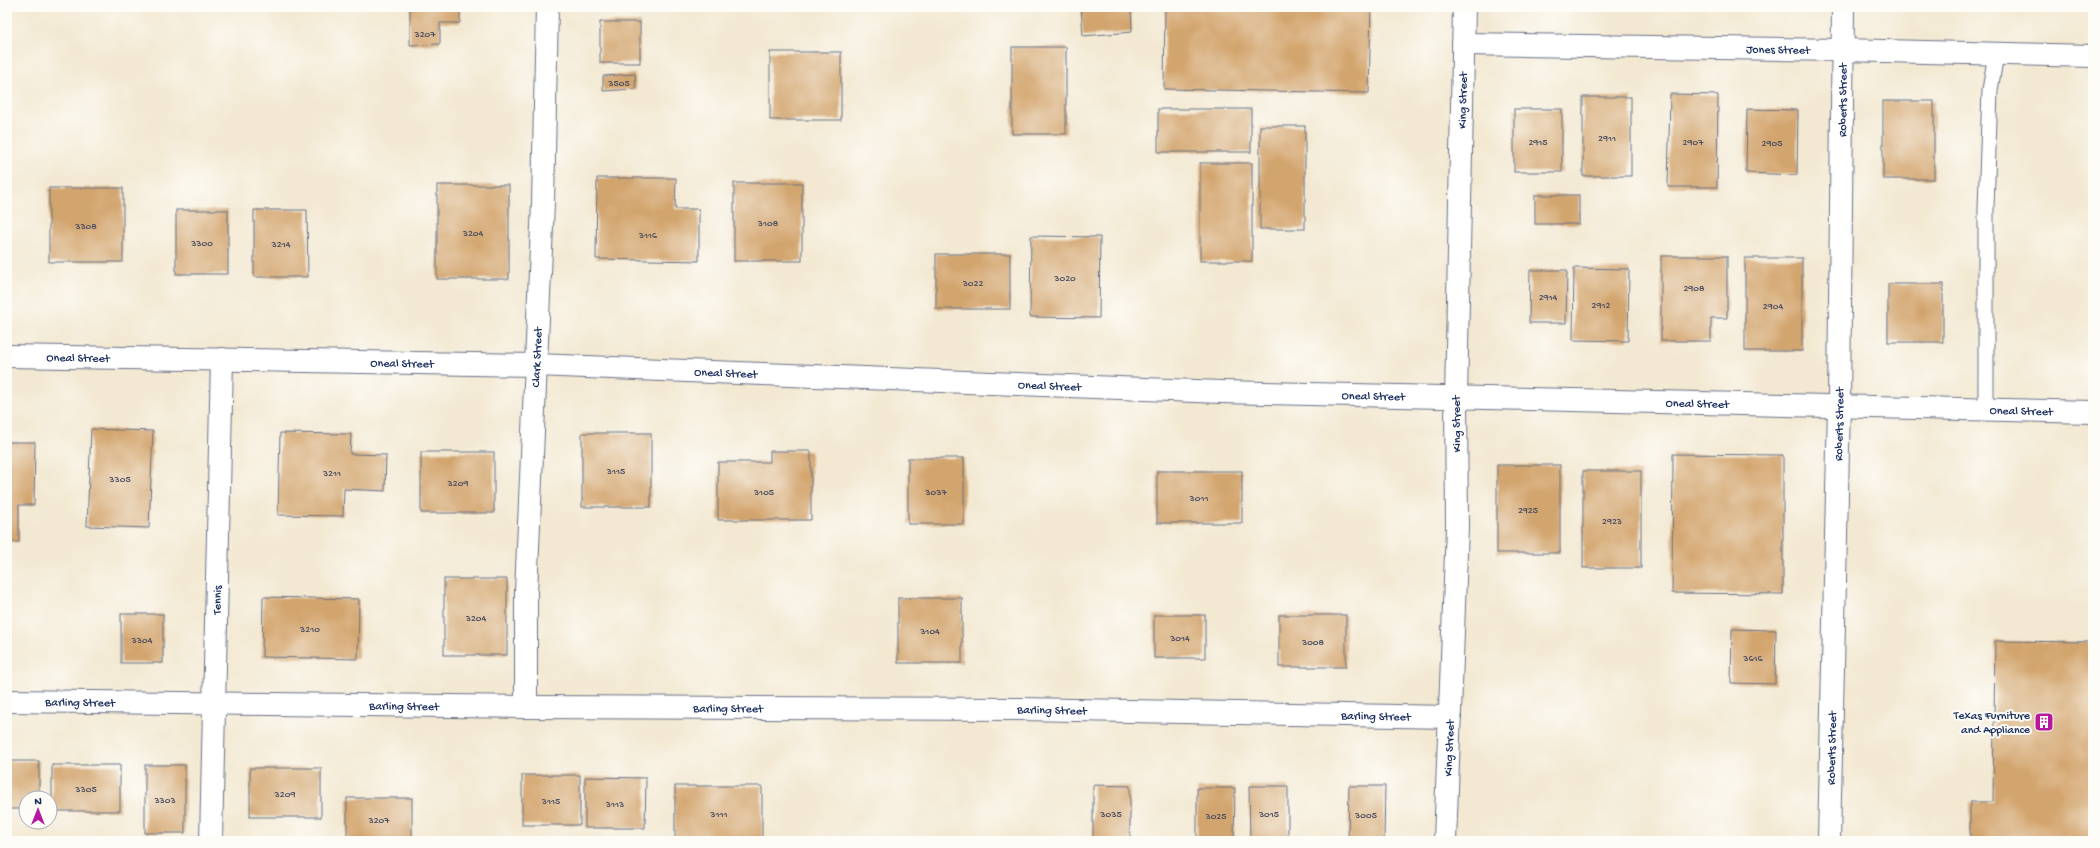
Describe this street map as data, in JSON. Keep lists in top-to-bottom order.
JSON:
{
  "streets": {
    "street": [
      "Jones Street",
      "King Street",
      "Roberts Street",
      "Oneal Street",
      "Clark Street",
      "Tennis",
      "Barling Street"
    ]
  },
  "crossings": [
    ["Jones Street", "King Street"],
    ["Jones Street", "Roberts Street"],
    ["King Street", "Oneal Street"],
    ["King Street", "Barling Street"],
    ["Roberts Street", "Oneal Street"],
    ["Oneal Street", "Clark Street"],
    ["Oneal Street", "Tennis"],
    ["Clark Street", "Barling Street"],
    ["Tennis", "Barling Street"]
  ],
  "places": {
    "building": ["Texas Furniture and Appliance"]
  },
  "house_numbers": [
    "3207",
    "3505",
    "2911",
    "2915",
    "2907",
    "2905",
    "3108",
    "3308",
    "3204",
    "3116",
    "3300",
    "3214",
    "3020",
    "3022",
    "2908",
    "2914",
    "2912",
    "2904",
    "3115",
    "3211",
    "3305",
    "3209",
    "3105",
    "3037",
    "3011",
    "2925",
    "2923",
    "3204",
    "3210",
    "3104",
    "3014",
    "3304",
    "3008",
    "3616",
    "3305",
    "3209",
    "3303",
    "3115",
    "3113",
    "3111",
    "3035",
    "3015",
    "3005",
    "3025",
    "3207"
  ],
  "north": "top"
}
